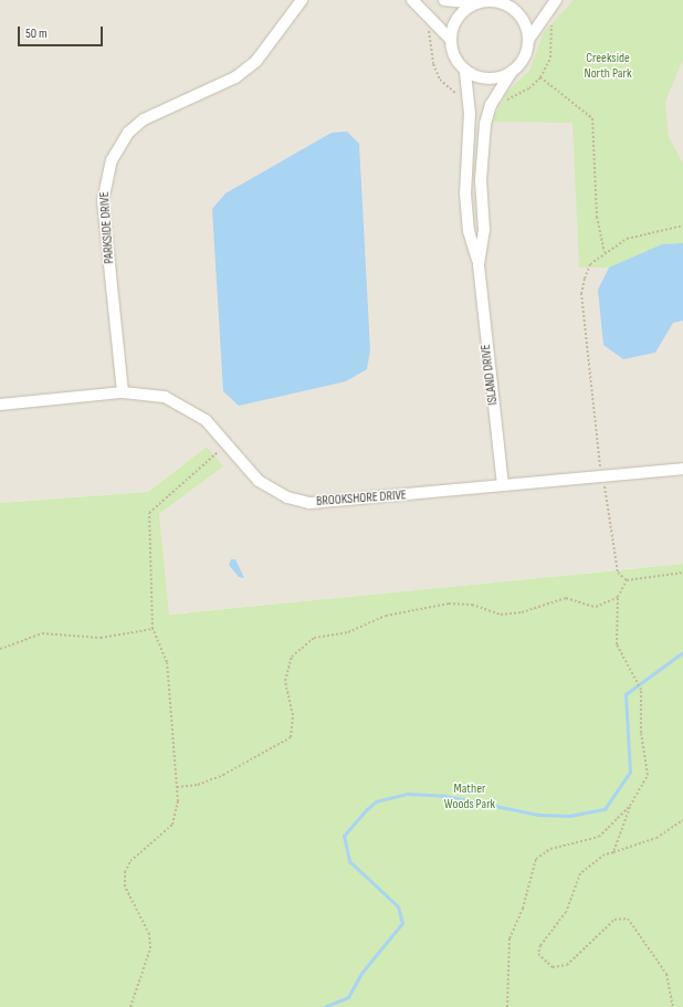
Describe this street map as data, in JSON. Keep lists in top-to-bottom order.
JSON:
{
  "streets": {
    "street": ["PARKSIDE DRIVE", "ISLAND DRIVE", "BROOKSHORE DRIVE"]
  },
  "crossings": [
    ["PARKSIDE DRIVE", "BROOKSHORE DRIVE"],
    ["ISLAND DRIVE", "BROOKSHORE DRIVE"]
  ],
  "parks": ["Creekside North Park", "Mather Woods Park"],
  "scale_bar": "50 m"
}
